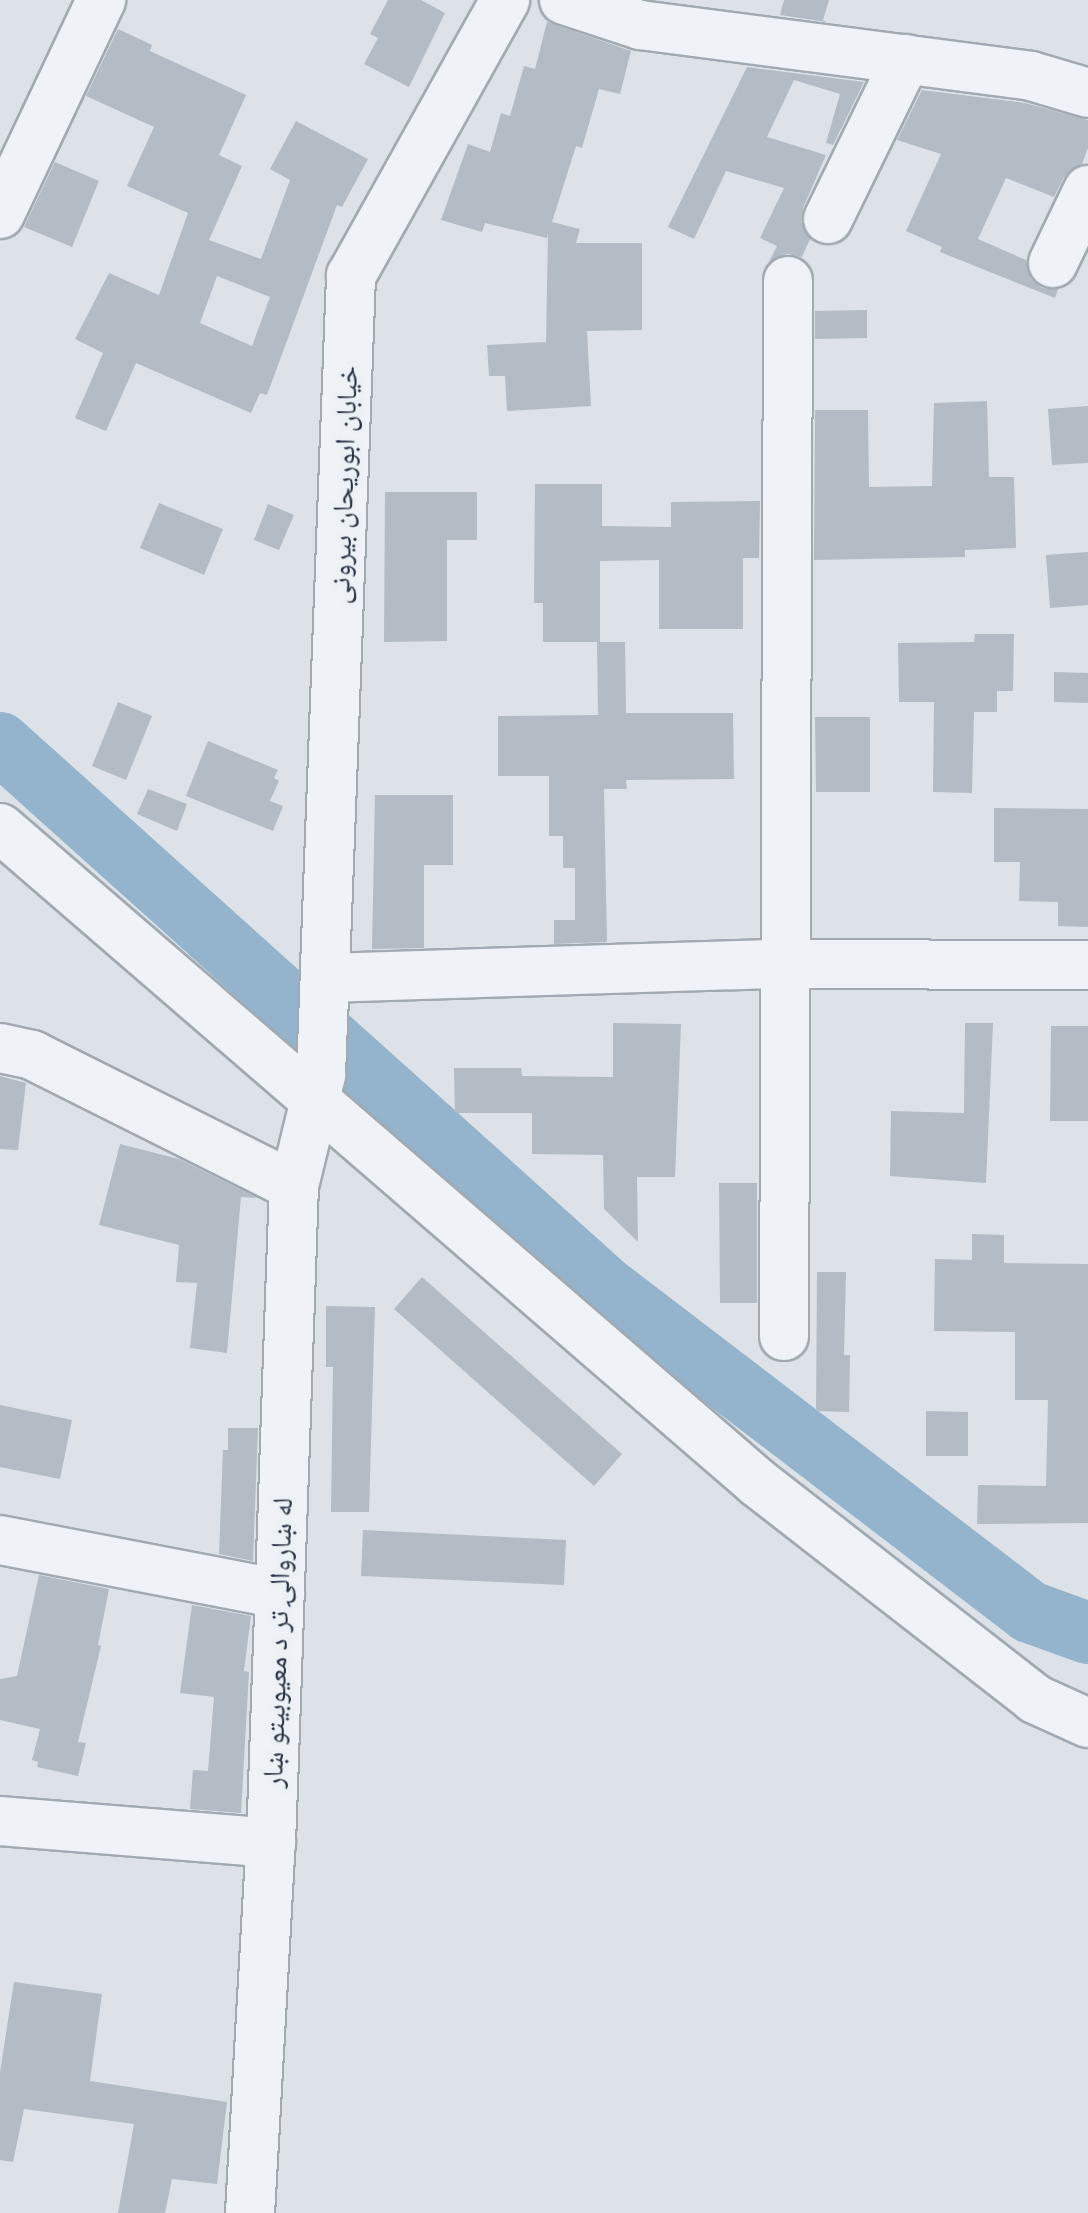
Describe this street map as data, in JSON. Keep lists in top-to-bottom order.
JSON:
{
  "streets": {
    "street": ["خیابان ابوریحان بیرونی", "له ښاروالۍ تر د معیوبیتو ښار"]
  },
  "crossings": [
    ["خیابان ابوریحان بیرونی", "له ښاروالۍ تر د معیوبیتو ښار"]
  ]
}
